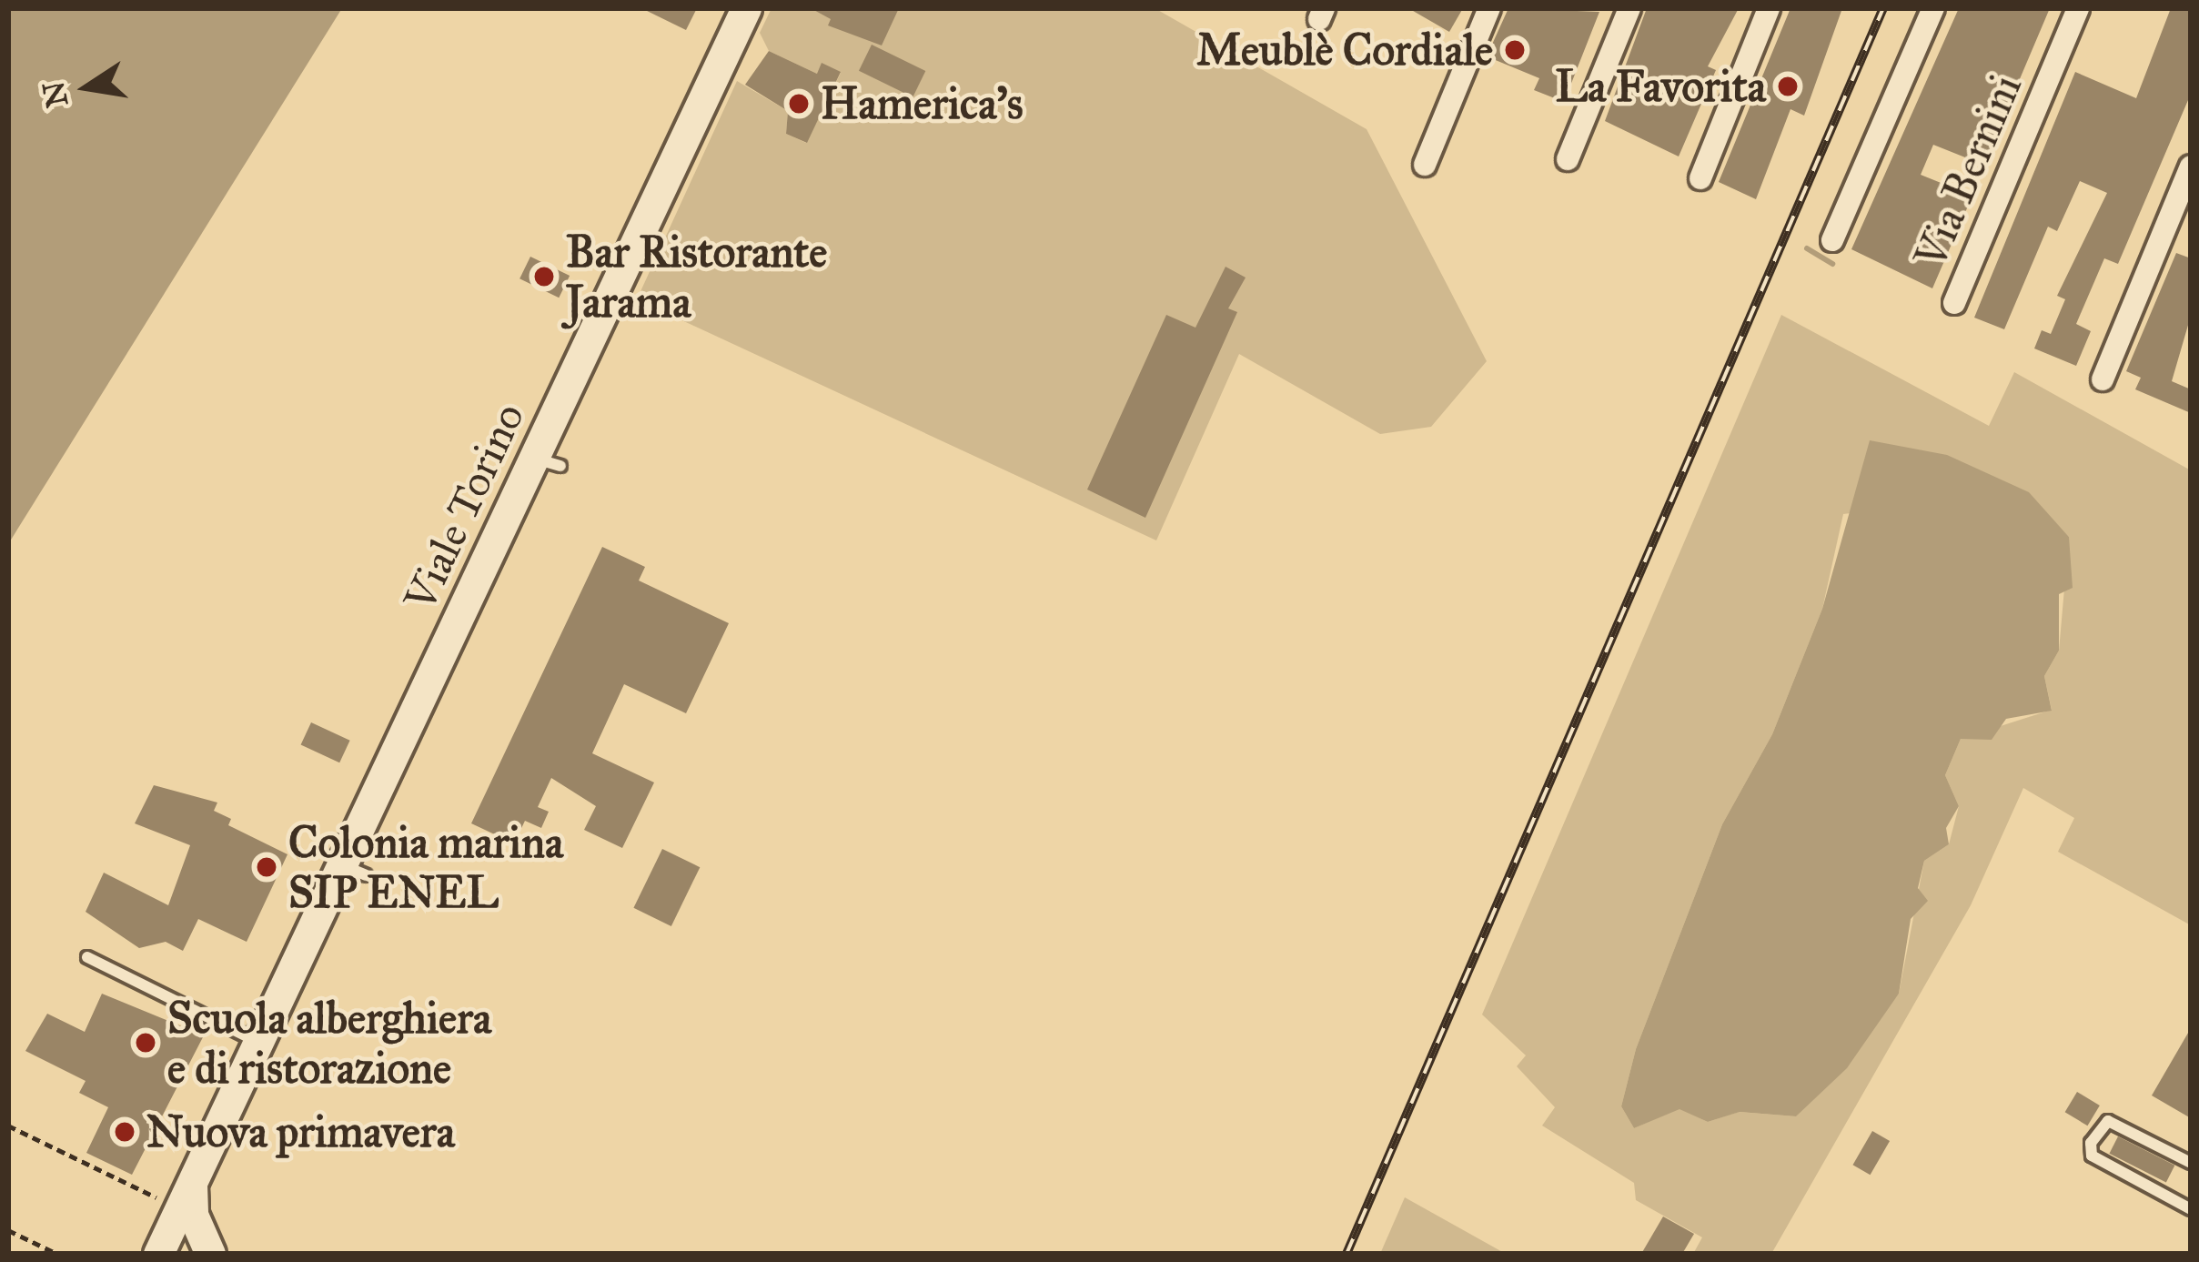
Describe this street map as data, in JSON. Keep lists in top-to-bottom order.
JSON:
{
  "streets": {
    "street": ["Via Bernini", "Viale Torino"]
  },
  "places": [
    "Meublè Cordiale",
    "La Favorita",
    "Hamerica's",
    "Bar Ristorante Jarama",
    "Colonia marina SIP ENEL",
    "Scuola alberghiera e di ristorazione",
    "Nuova primavera"
  ],
  "north": "left"
}
